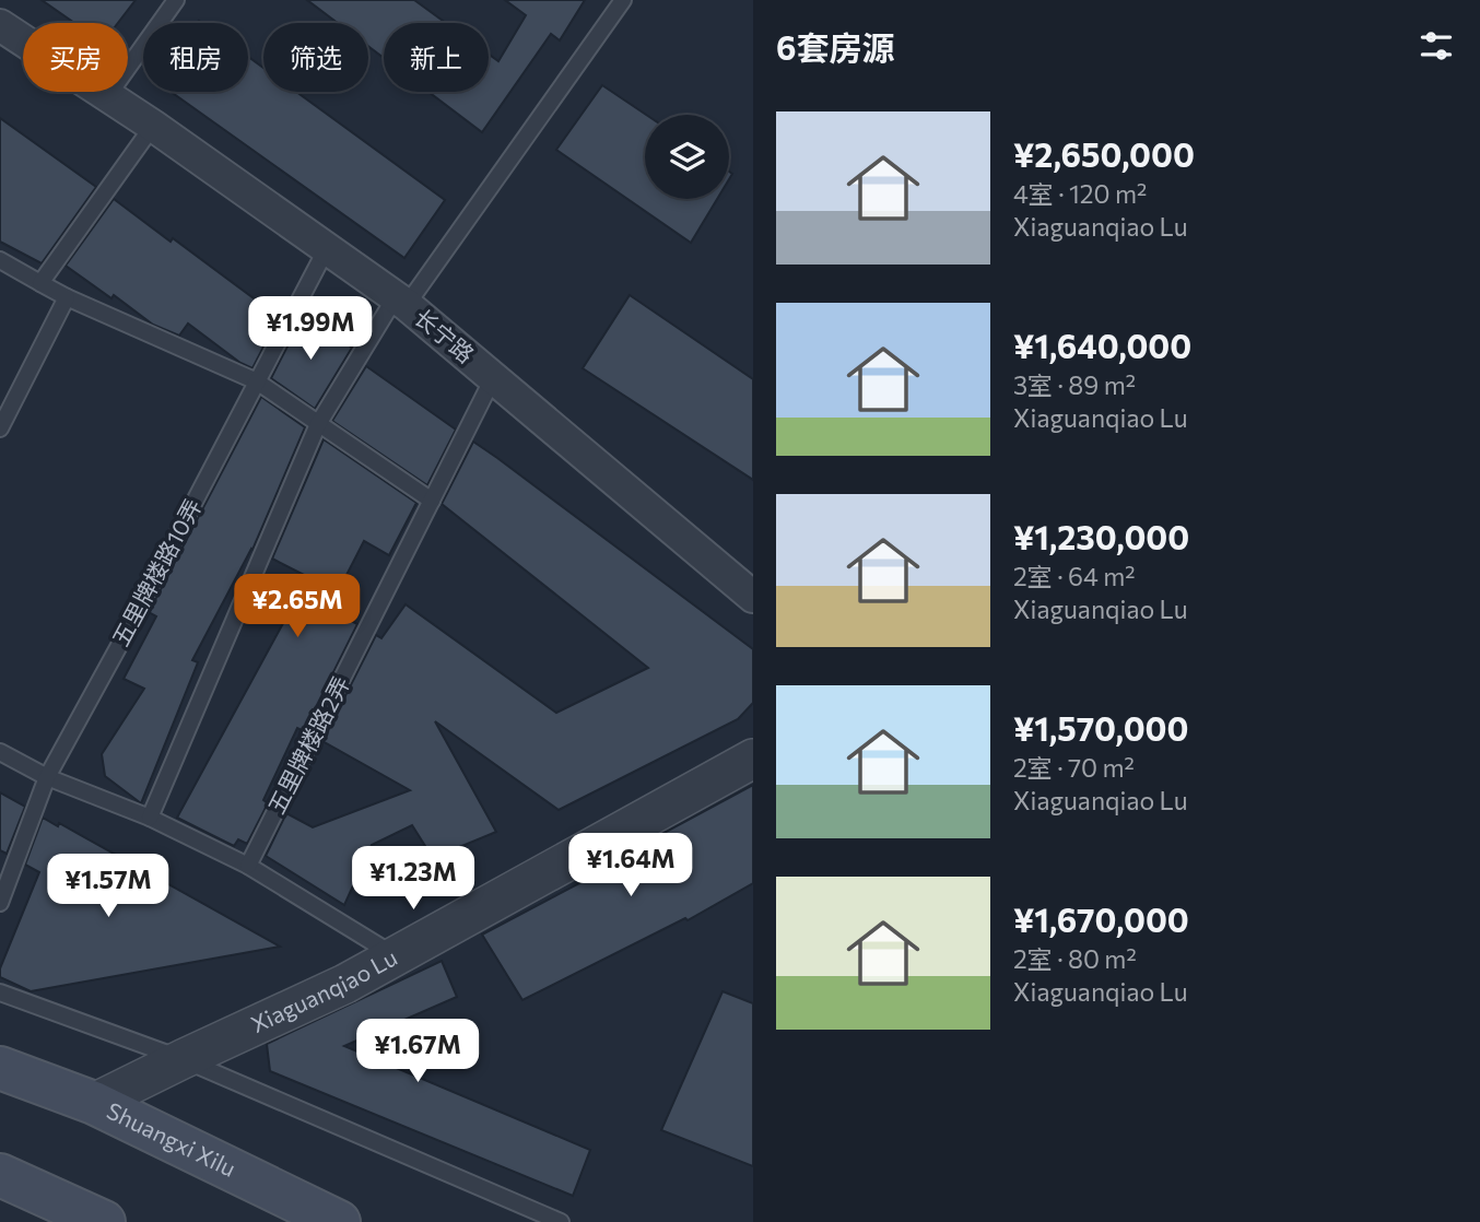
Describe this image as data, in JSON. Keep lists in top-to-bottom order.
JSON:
{
  "streets": {
    "main road": ["Shuangxi Xilu"],
    "street": ["长宁路", "Xiaguanqiao Lu"],
    "lane": ["五里牌楼路10弄", "五里牌楼路2弄"]
  },
  "crossings": [
    ["长宁路", "五里牌楼路10弄"],
    ["长宁路", "五里牌楼路2弄"],
    ["Xiaguanqiao Lu", "Shuangxi Xilu"]
  ],
  "page": {
    "heading": "6套房源",
    "chip": [
      "买房",
      "租房",
      "筛选",
      "新上"
    ],
    "list": [
      {
        "name": "¥2,650,000",
        "note": "4室 · 120 m² · Xiaguanqiao Lu"
      },
      {
        "name": "¥1,640,000",
        "note": "3室 · 89 m² · Xiaguanqiao Lu"
      },
      {
        "name": "¥1,230,000",
        "note": "2室 · 64 m² · Xiaguanqiao Lu"
      },
      {
        "name": "¥1,570,000",
        "note": "2室 · 70 m² · Xiaguanqiao Lu"
      },
      {
        "name": "¥1,670,000",
        "note": "2室 · 80 m² · Xiaguanqiao Lu"
      }
    ],
    "price": [
      "¥1.99M",
      "¥2.65M",
      "¥1.64M",
      "¥1.23M",
      "¥1.57M",
      "¥1.67M"
    ]
  }
}
